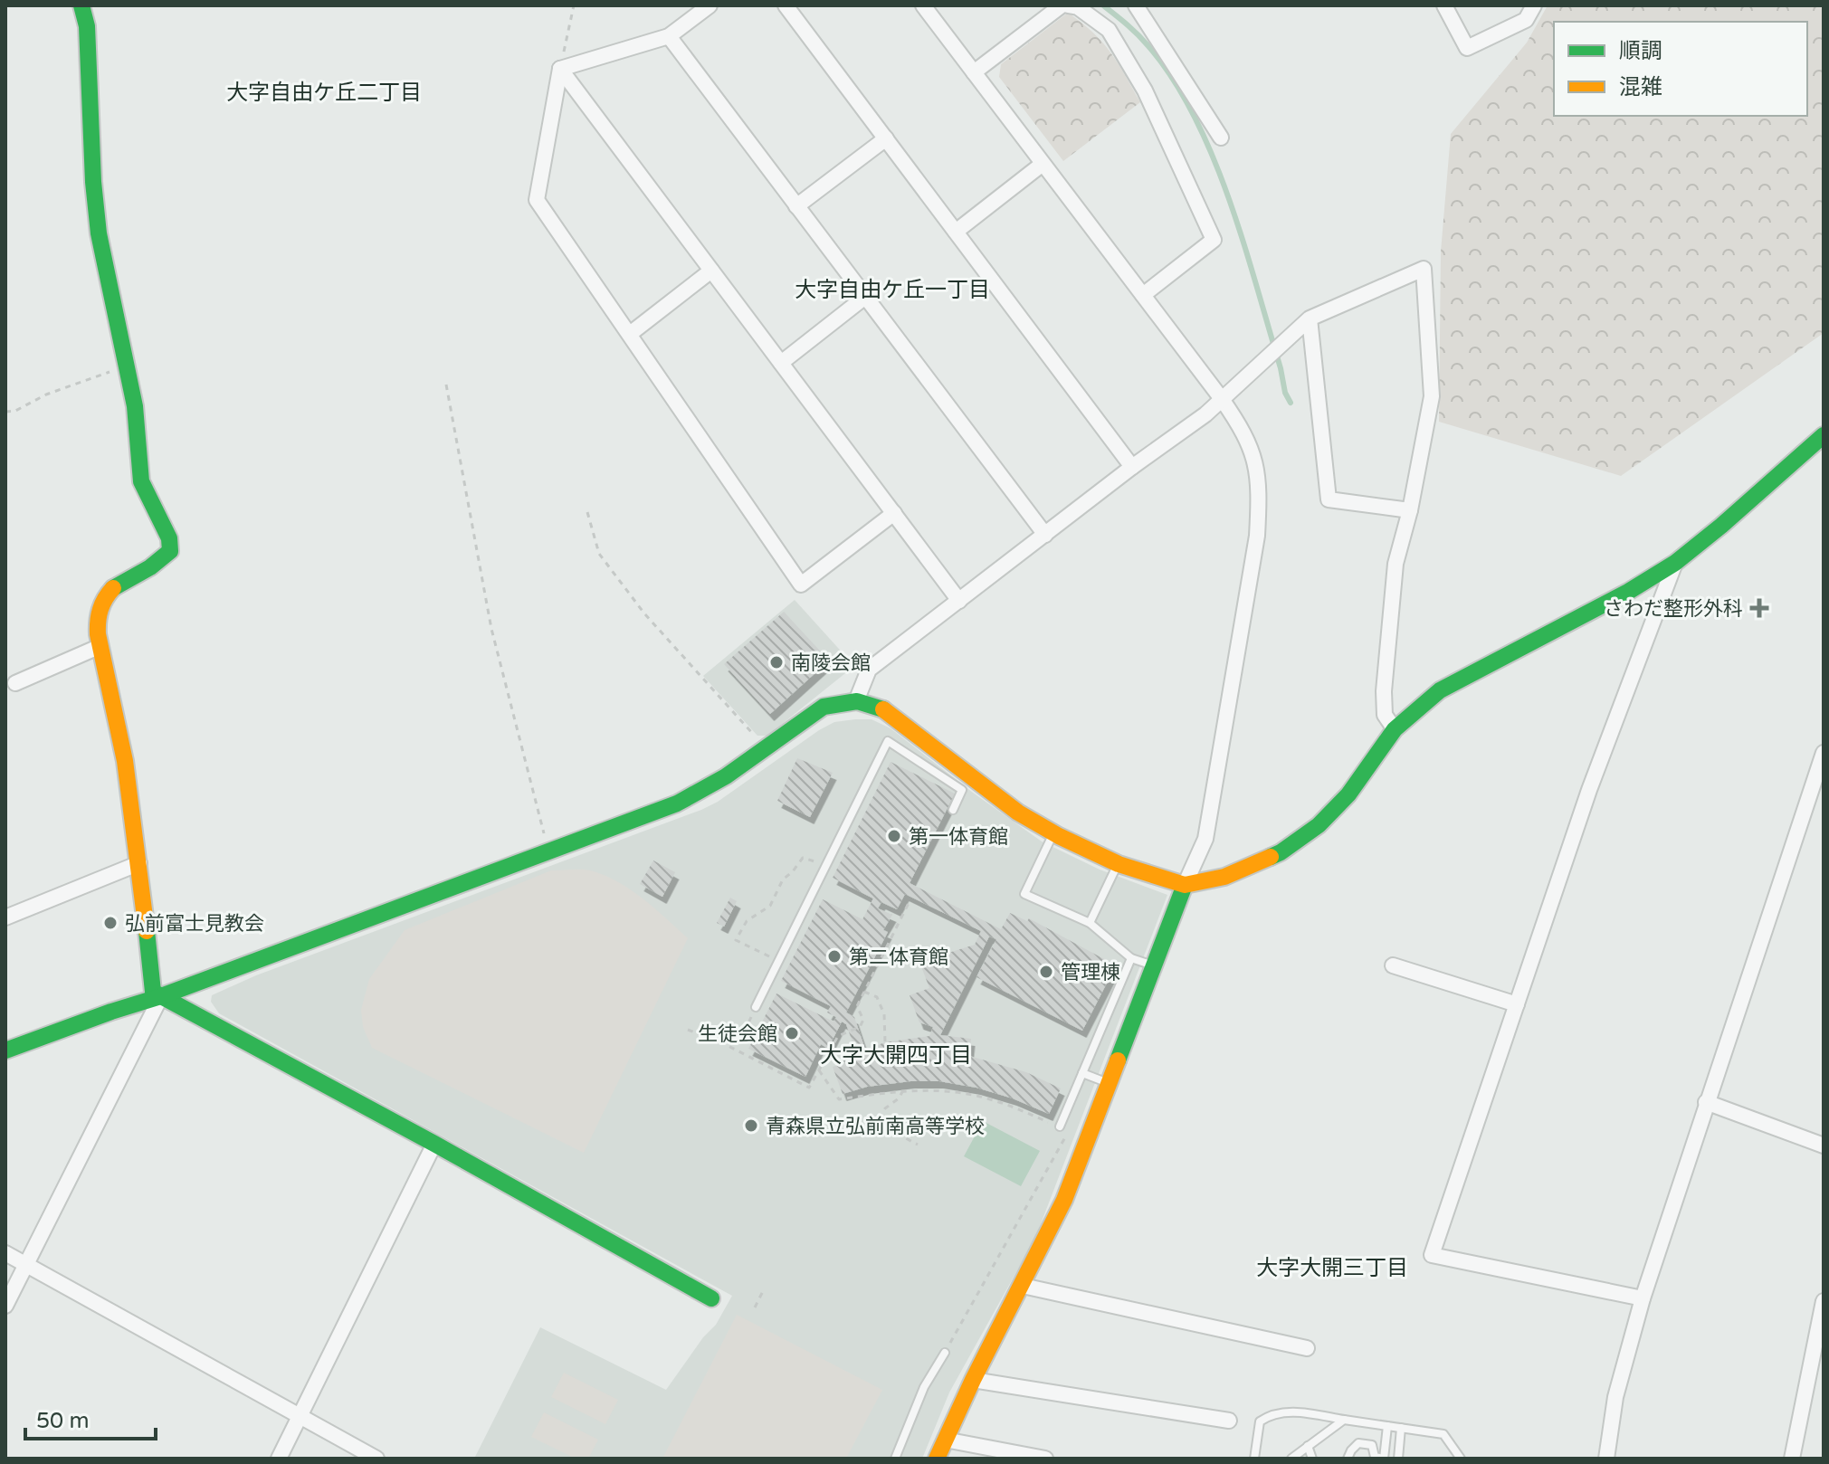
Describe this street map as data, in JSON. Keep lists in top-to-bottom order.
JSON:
{
  "districts": [
    "大字自由ケ丘二丁目",
    "大字自由ケ丘一丁目",
    "大字大開四丁目",
    "大字大開三丁目"
  ],
  "places": {
    "health": ["さわだ整形外科"],
    "other": [
      "南陵会館",
      "第一体育館",
      "弘前富士見教会",
      "第二体育館",
      "管理棟",
      "生徒会館",
      "青森県立弘前南高等学校"
    ]
  },
  "legend": ["順調", "混雑"],
  "scale_bar": "50 m"
}
